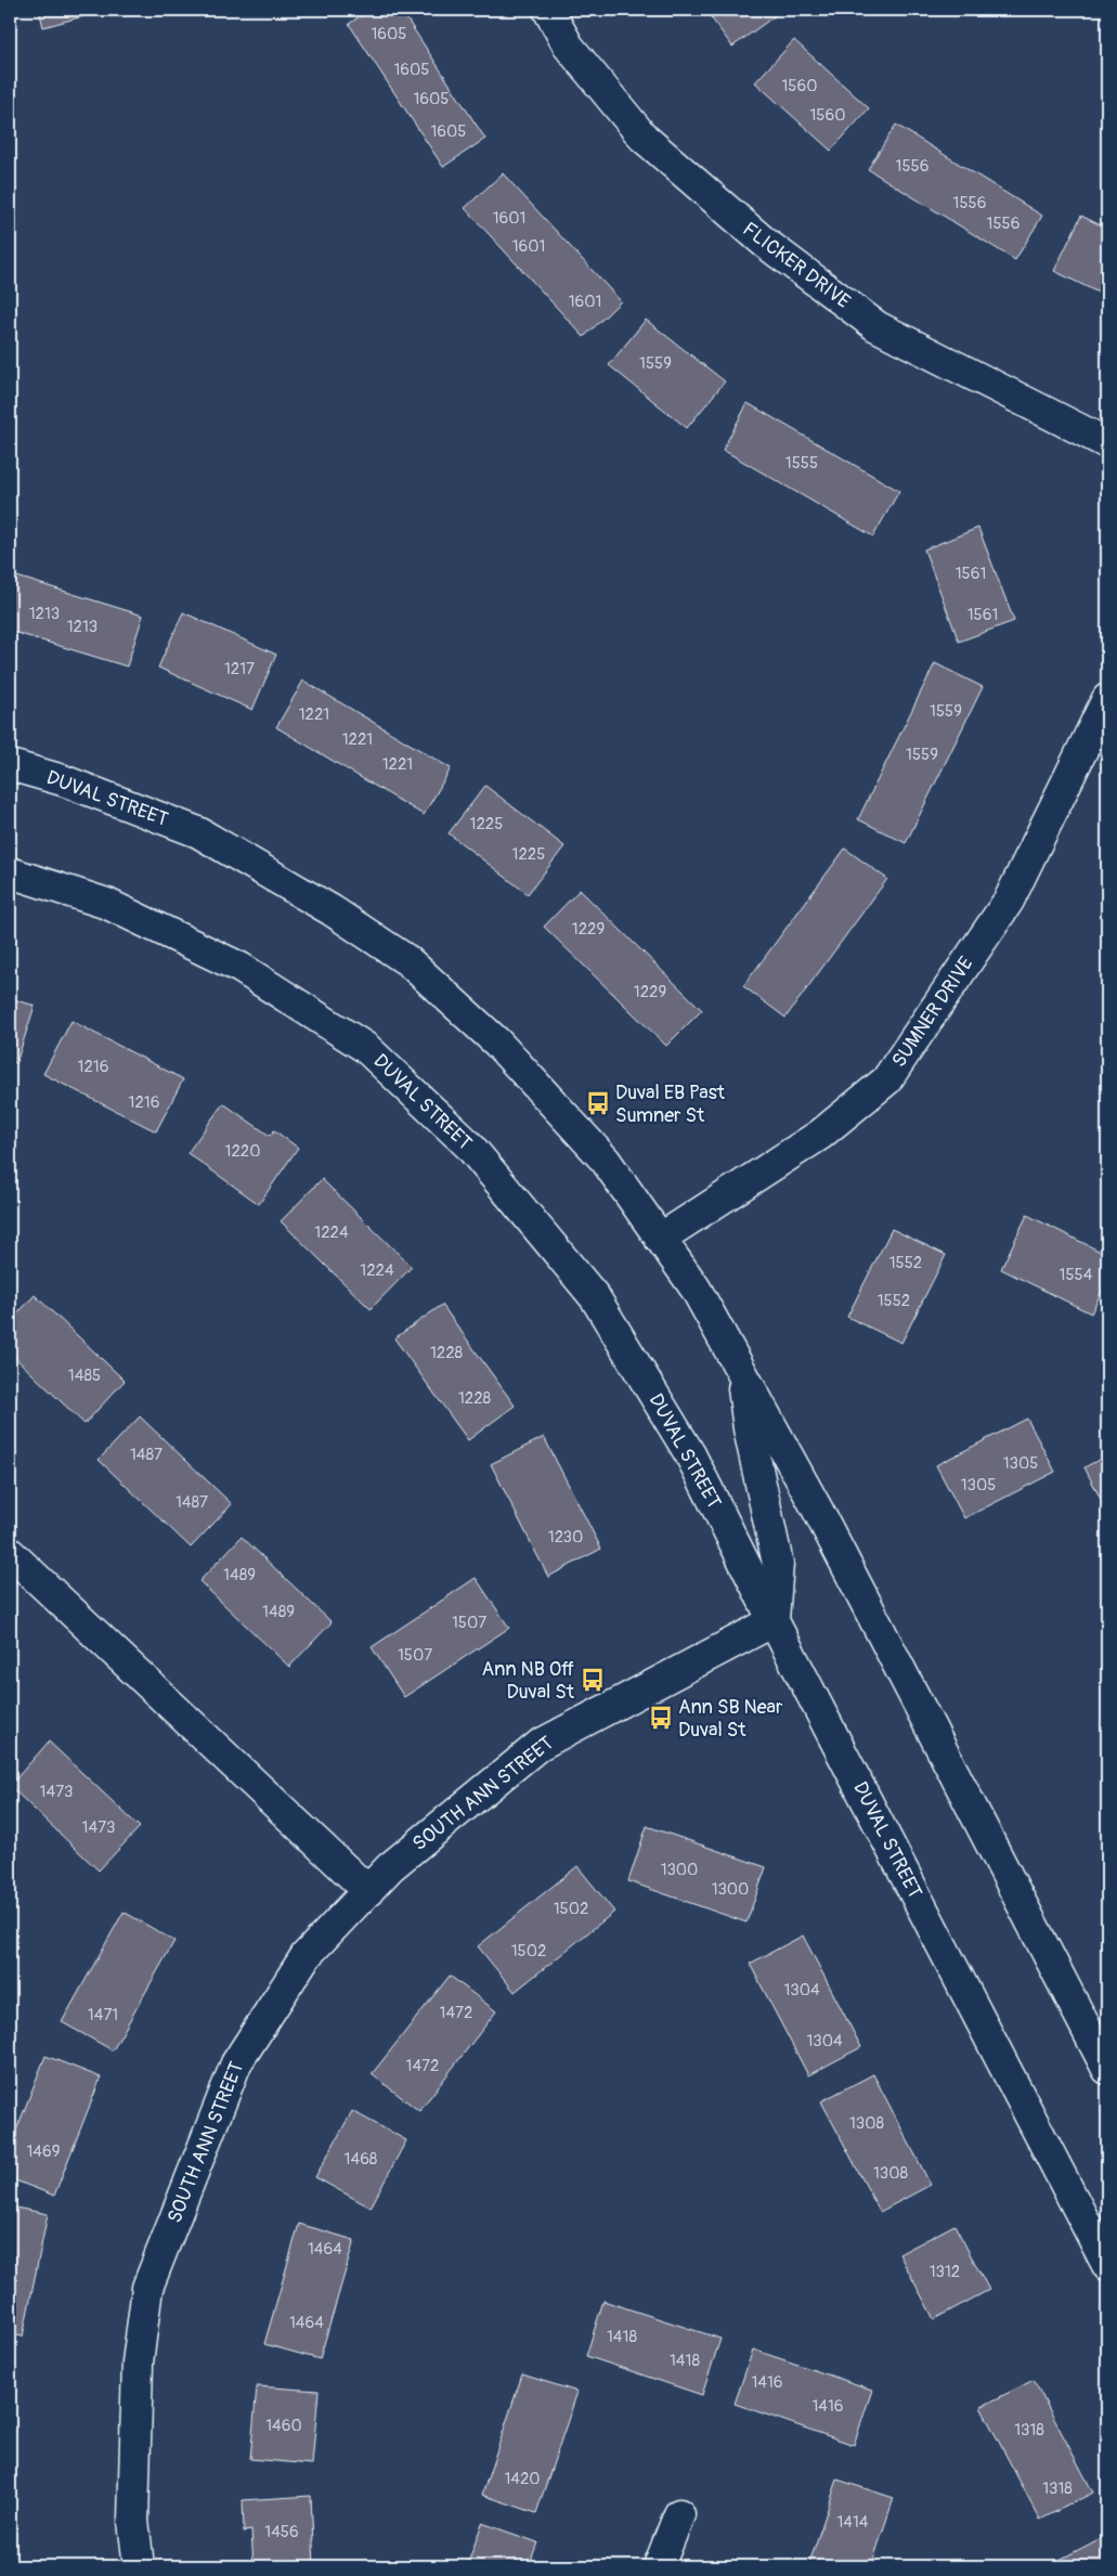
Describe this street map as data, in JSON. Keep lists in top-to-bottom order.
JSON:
{
  "streets": {
    "street": [
      "FLICKER DRIVE",
      "DUVAL STREET",
      "SUMNER DRIVE",
      "SOUTH ANN STREET"
    ]
  },
  "crossings": [
    ["DUVAL STREET", "SUMNER DRIVE"],
    ["DUVAL STREET", "SOUTH ANN STREET"]
  ],
  "places": {
    "bus stop": ["Duval EB Past Sumner St", "Ann NB Off Duval St", "Ann SB Near Duval St"]
  },
  "house_numbers": [
    "1605",
    "1605",
    "1560",
    "1605",
    "1560",
    "1605",
    "1556",
    "1556",
    "1601",
    "1556",
    "1601",
    "1601",
    "1559",
    "1555",
    "1561",
    "1213",
    "1561",
    "1213",
    "1217",
    "1559",
    "1221",
    "1221",
    "1559",
    "1221",
    "1225",
    "1225",
    "1229",
    "1229",
    "1216",
    "1216",
    "1220",
    "1224",
    "1552",
    "1224",
    "1554",
    "1552",
    "1228",
    "1485",
    "1228",
    "1487",
    "1305",
    "1305",
    "1487",
    "1230",
    "1489",
    "1489",
    "1507",
    "1507",
    "1473",
    "1473",
    "1300",
    "1300",
    "1502",
    "1502",
    "1304",
    "1472",
    "1471",
    "1304",
    "1472",
    "1308",
    "1469",
    "1468",
    "1308",
    "1464",
    "1312",
    "1464",
    "1418",
    "1418",
    "1416",
    "1416",
    "1460",
    "1318",
    "1420",
    "1318",
    "1414",
    "1456"
  ]
}
